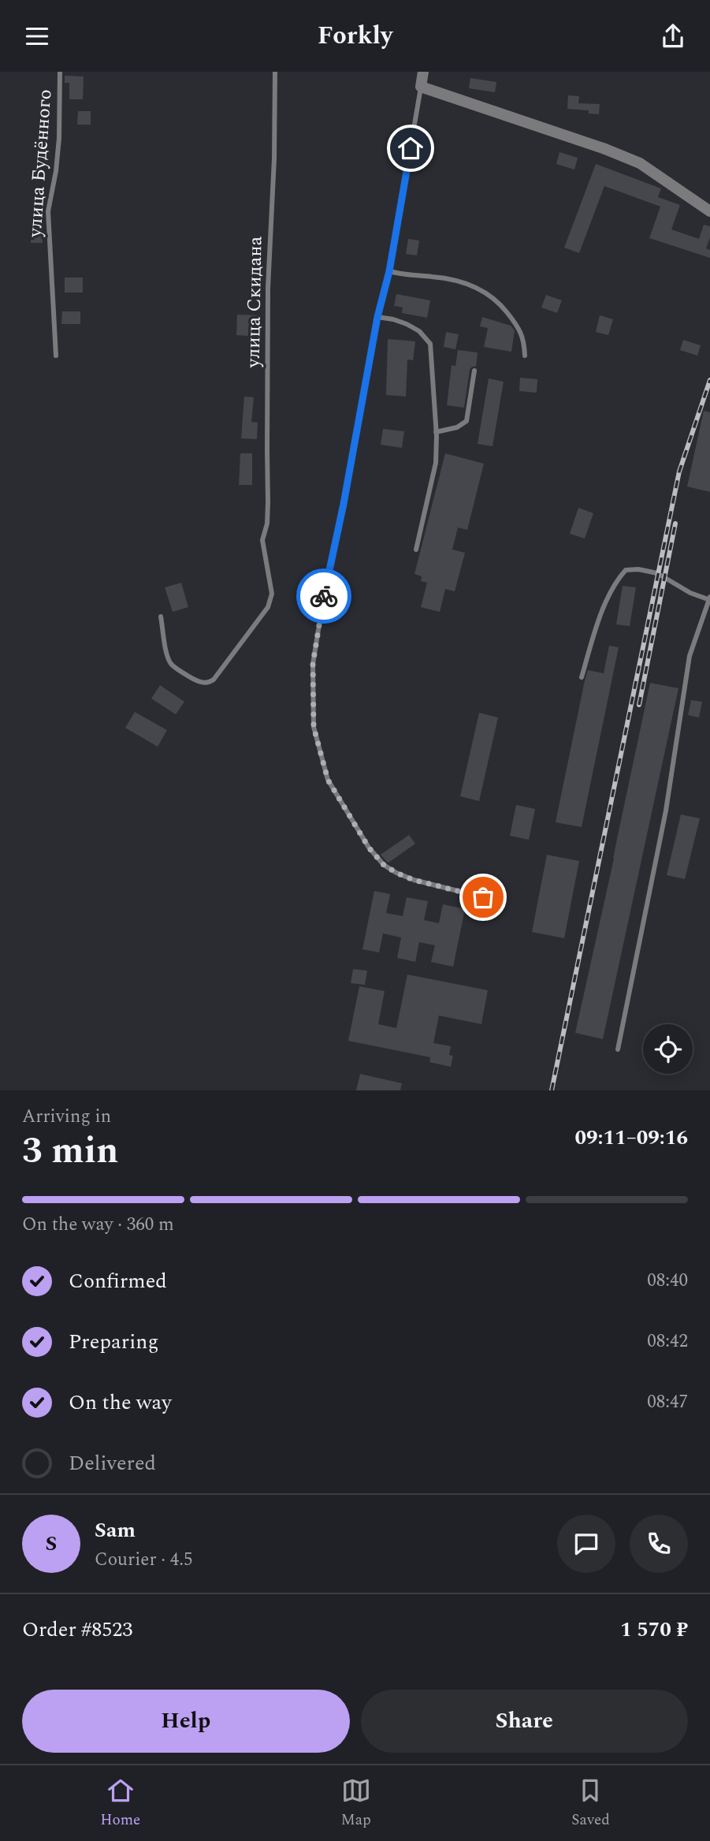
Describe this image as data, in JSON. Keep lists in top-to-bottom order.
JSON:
{
  "streets": {
    "lane": ["улица Будённого", "улица Скидана"]
  },
  "page": {
    "header": "Forkly",
    "heading": ["3 min", "Arriving in", "09:11–09:16"],
    "panel": [
      "Sam",
      "Courier · 4.5",
      "Order #8523",
      "1 570 ₽"
    ],
    "bar": "On the way · 360 m",
    "list": [
      ["Confirmed", "08:40"],
      ["Preparing", "08:42"],
      ["On the way", "08:47"],
      "Delivered"
    ],
    "round": "S",
    "buttons": ["Help", "Share"],
    "tabs": ["Home", "Map", "Saved"]
  }
}
